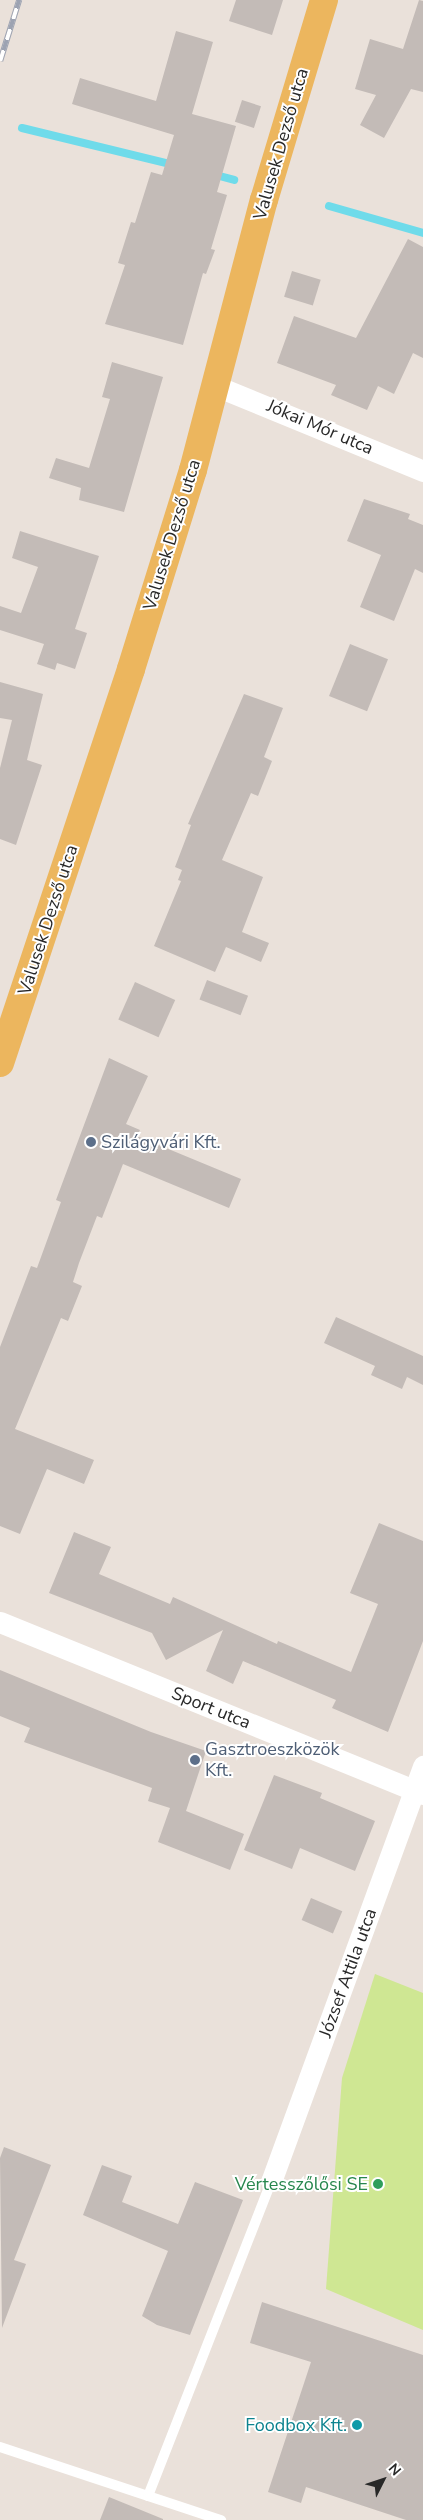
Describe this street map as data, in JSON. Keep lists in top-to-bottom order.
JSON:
{
  "streets": {
    "main road": ["Valusek Dezső utca"],
    "street": ["Jókai Mór utca", "Sport utca", "József Attila utca"]
  },
  "crossings": [
    ["Valusek Dezső utca", "Jókai Mór utca"],
    ["Sport utca", "József Attila utca"]
  ],
  "places": [
    "Szilágyvári Kft.",
    "Gasztroeszközök Kft.",
    "Vértesszőlősi SE",
    "Foodbox Kft."
  ],
  "north": "top right"
}
